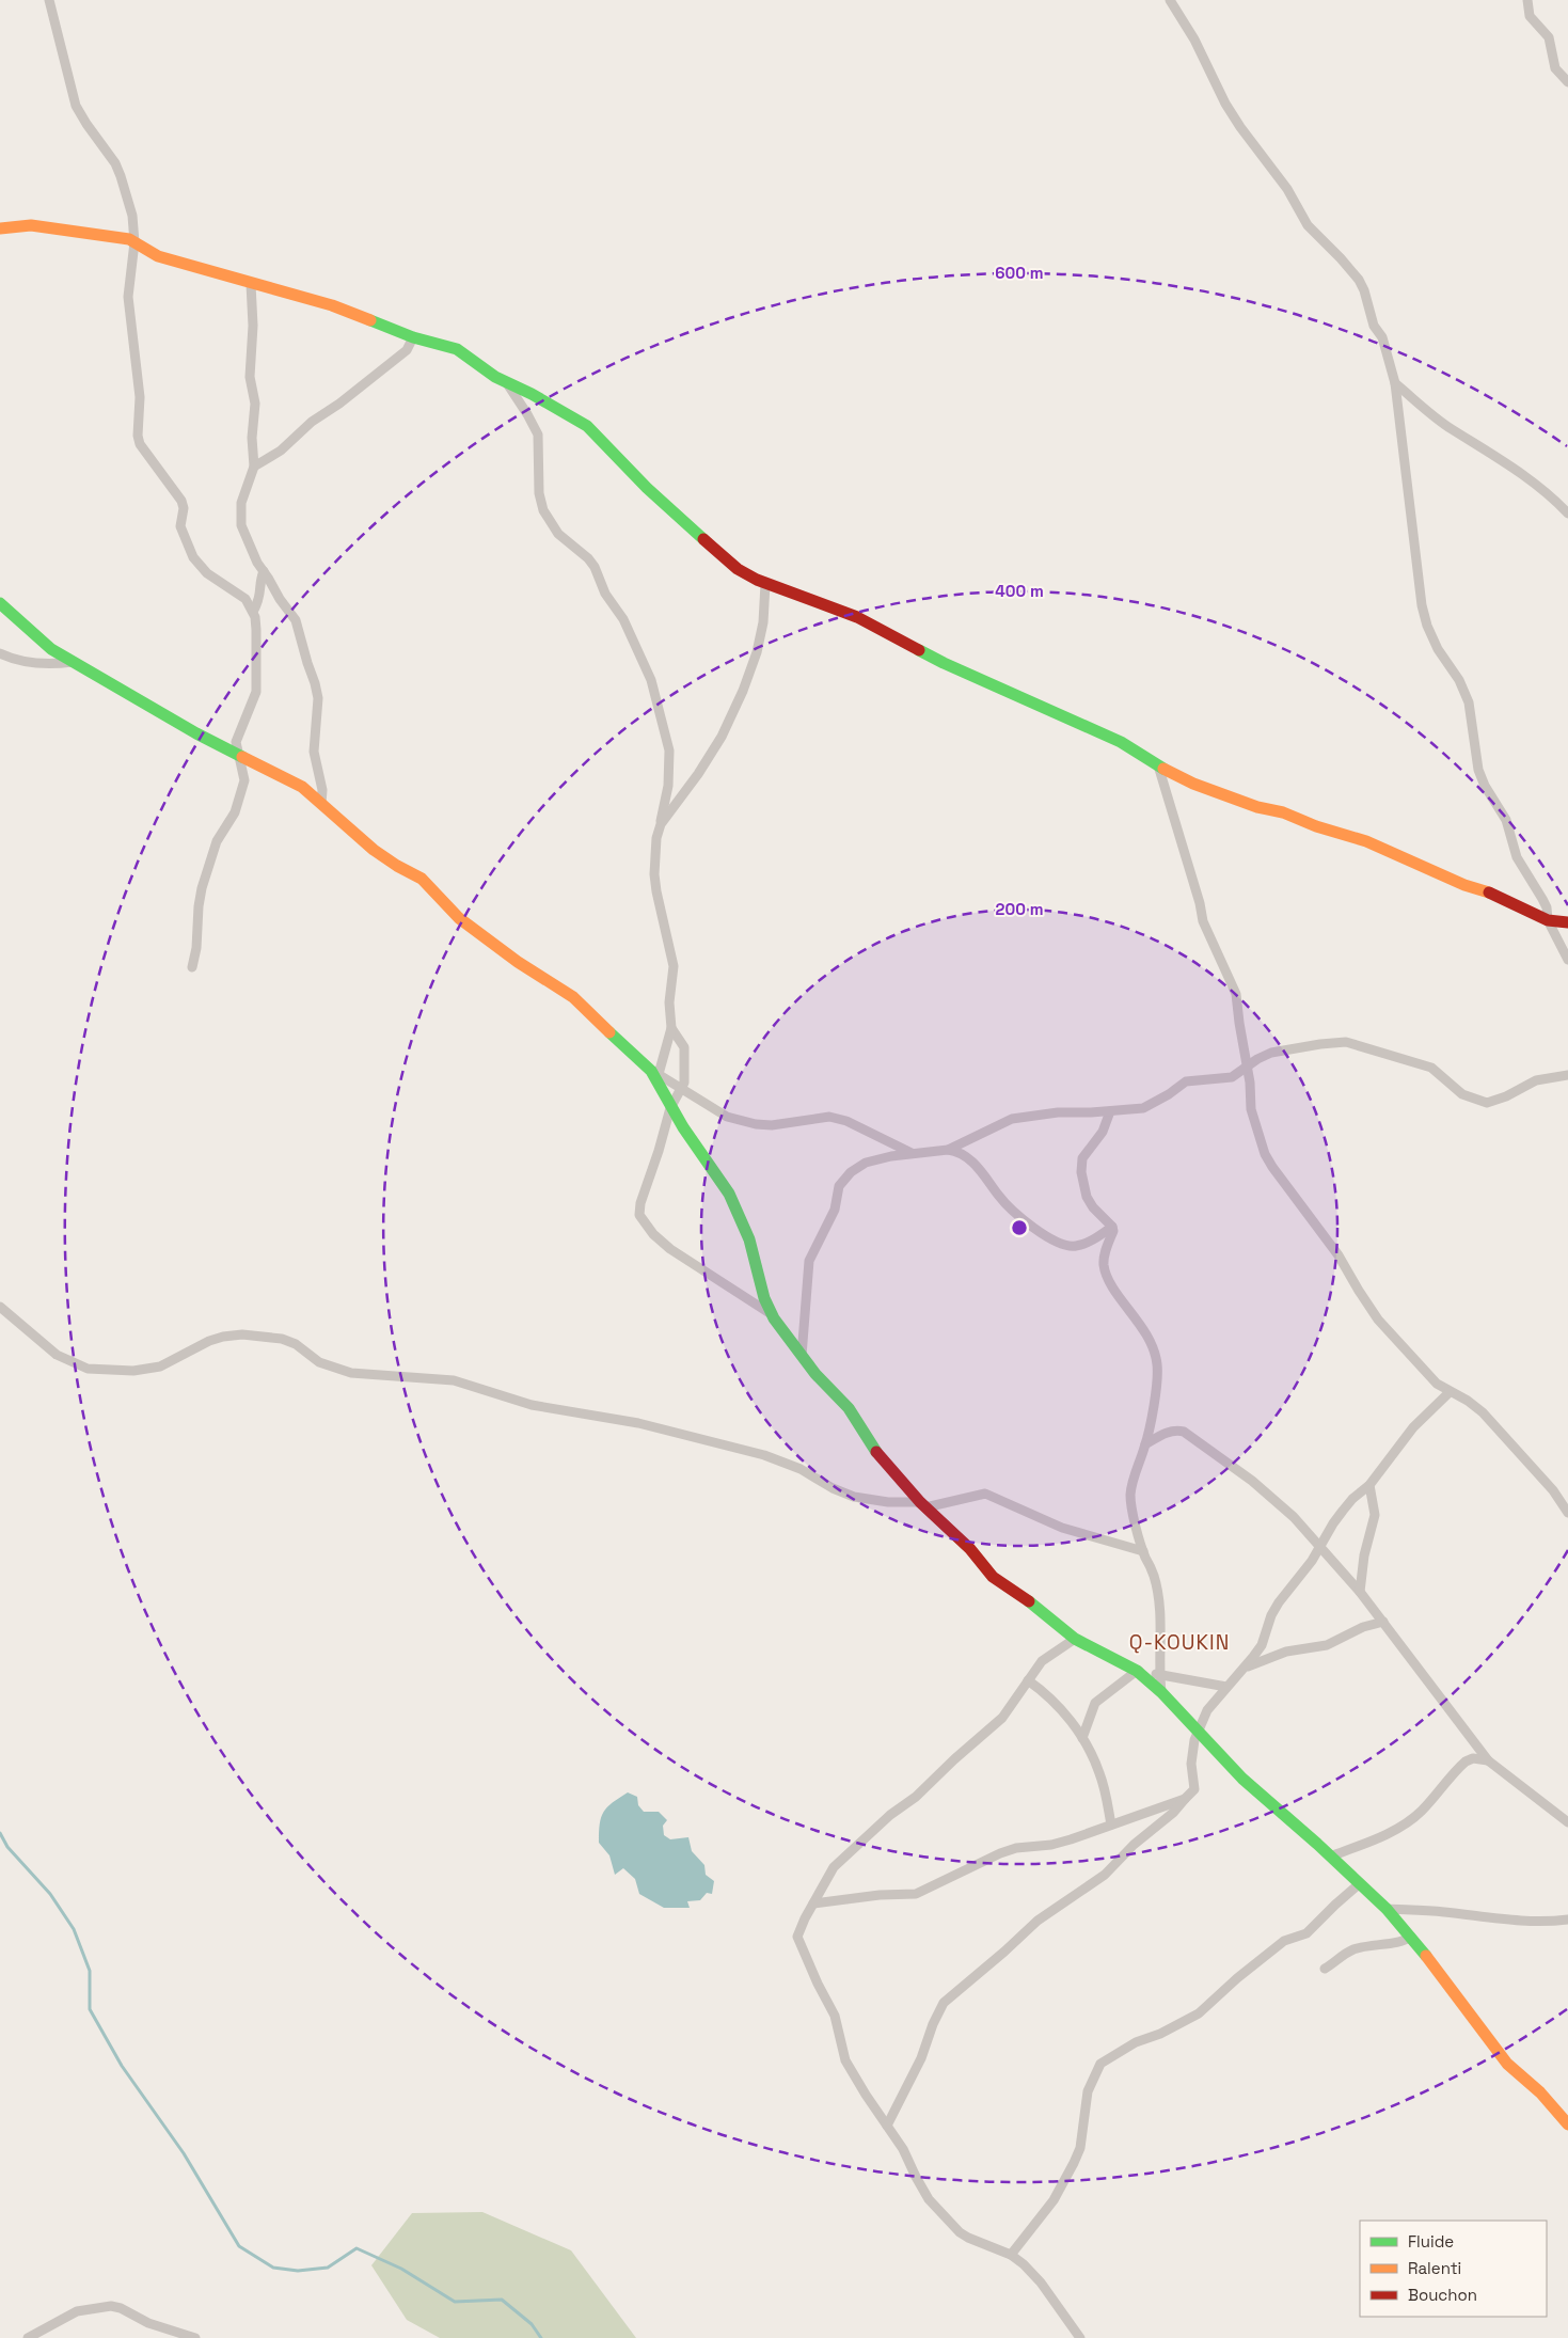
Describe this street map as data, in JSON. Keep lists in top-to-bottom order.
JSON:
{
  "districts": ["Q-KOUKIN"],
  "legend": ["Fluide", "Ralenti", "Bouchon"],
  "rings": ["600 m", "400 m", "200 m"]
}
